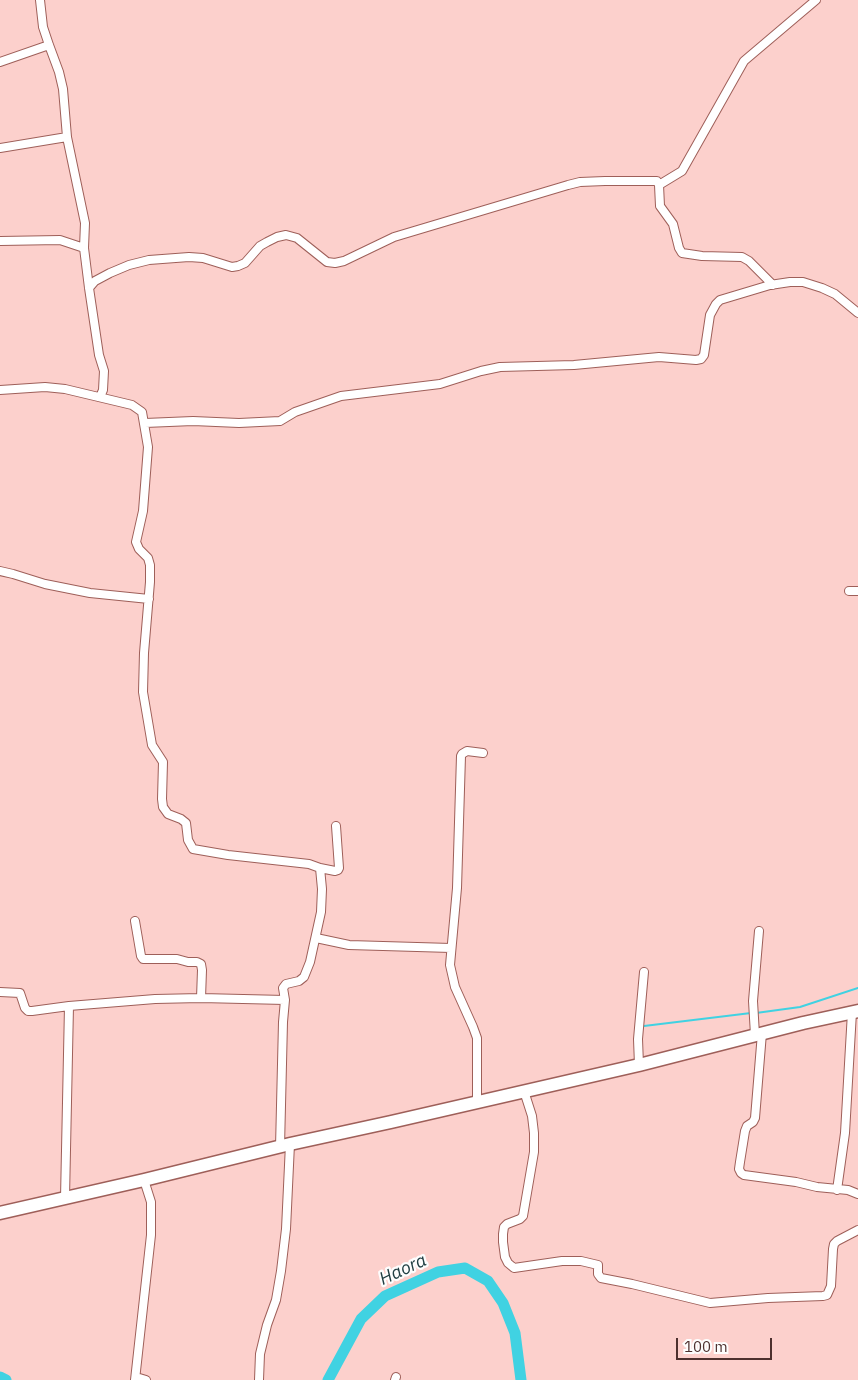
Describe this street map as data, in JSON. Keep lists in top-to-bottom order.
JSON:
{
  "water": ["Haora"],
  "scale_bar": "100 m"
}
